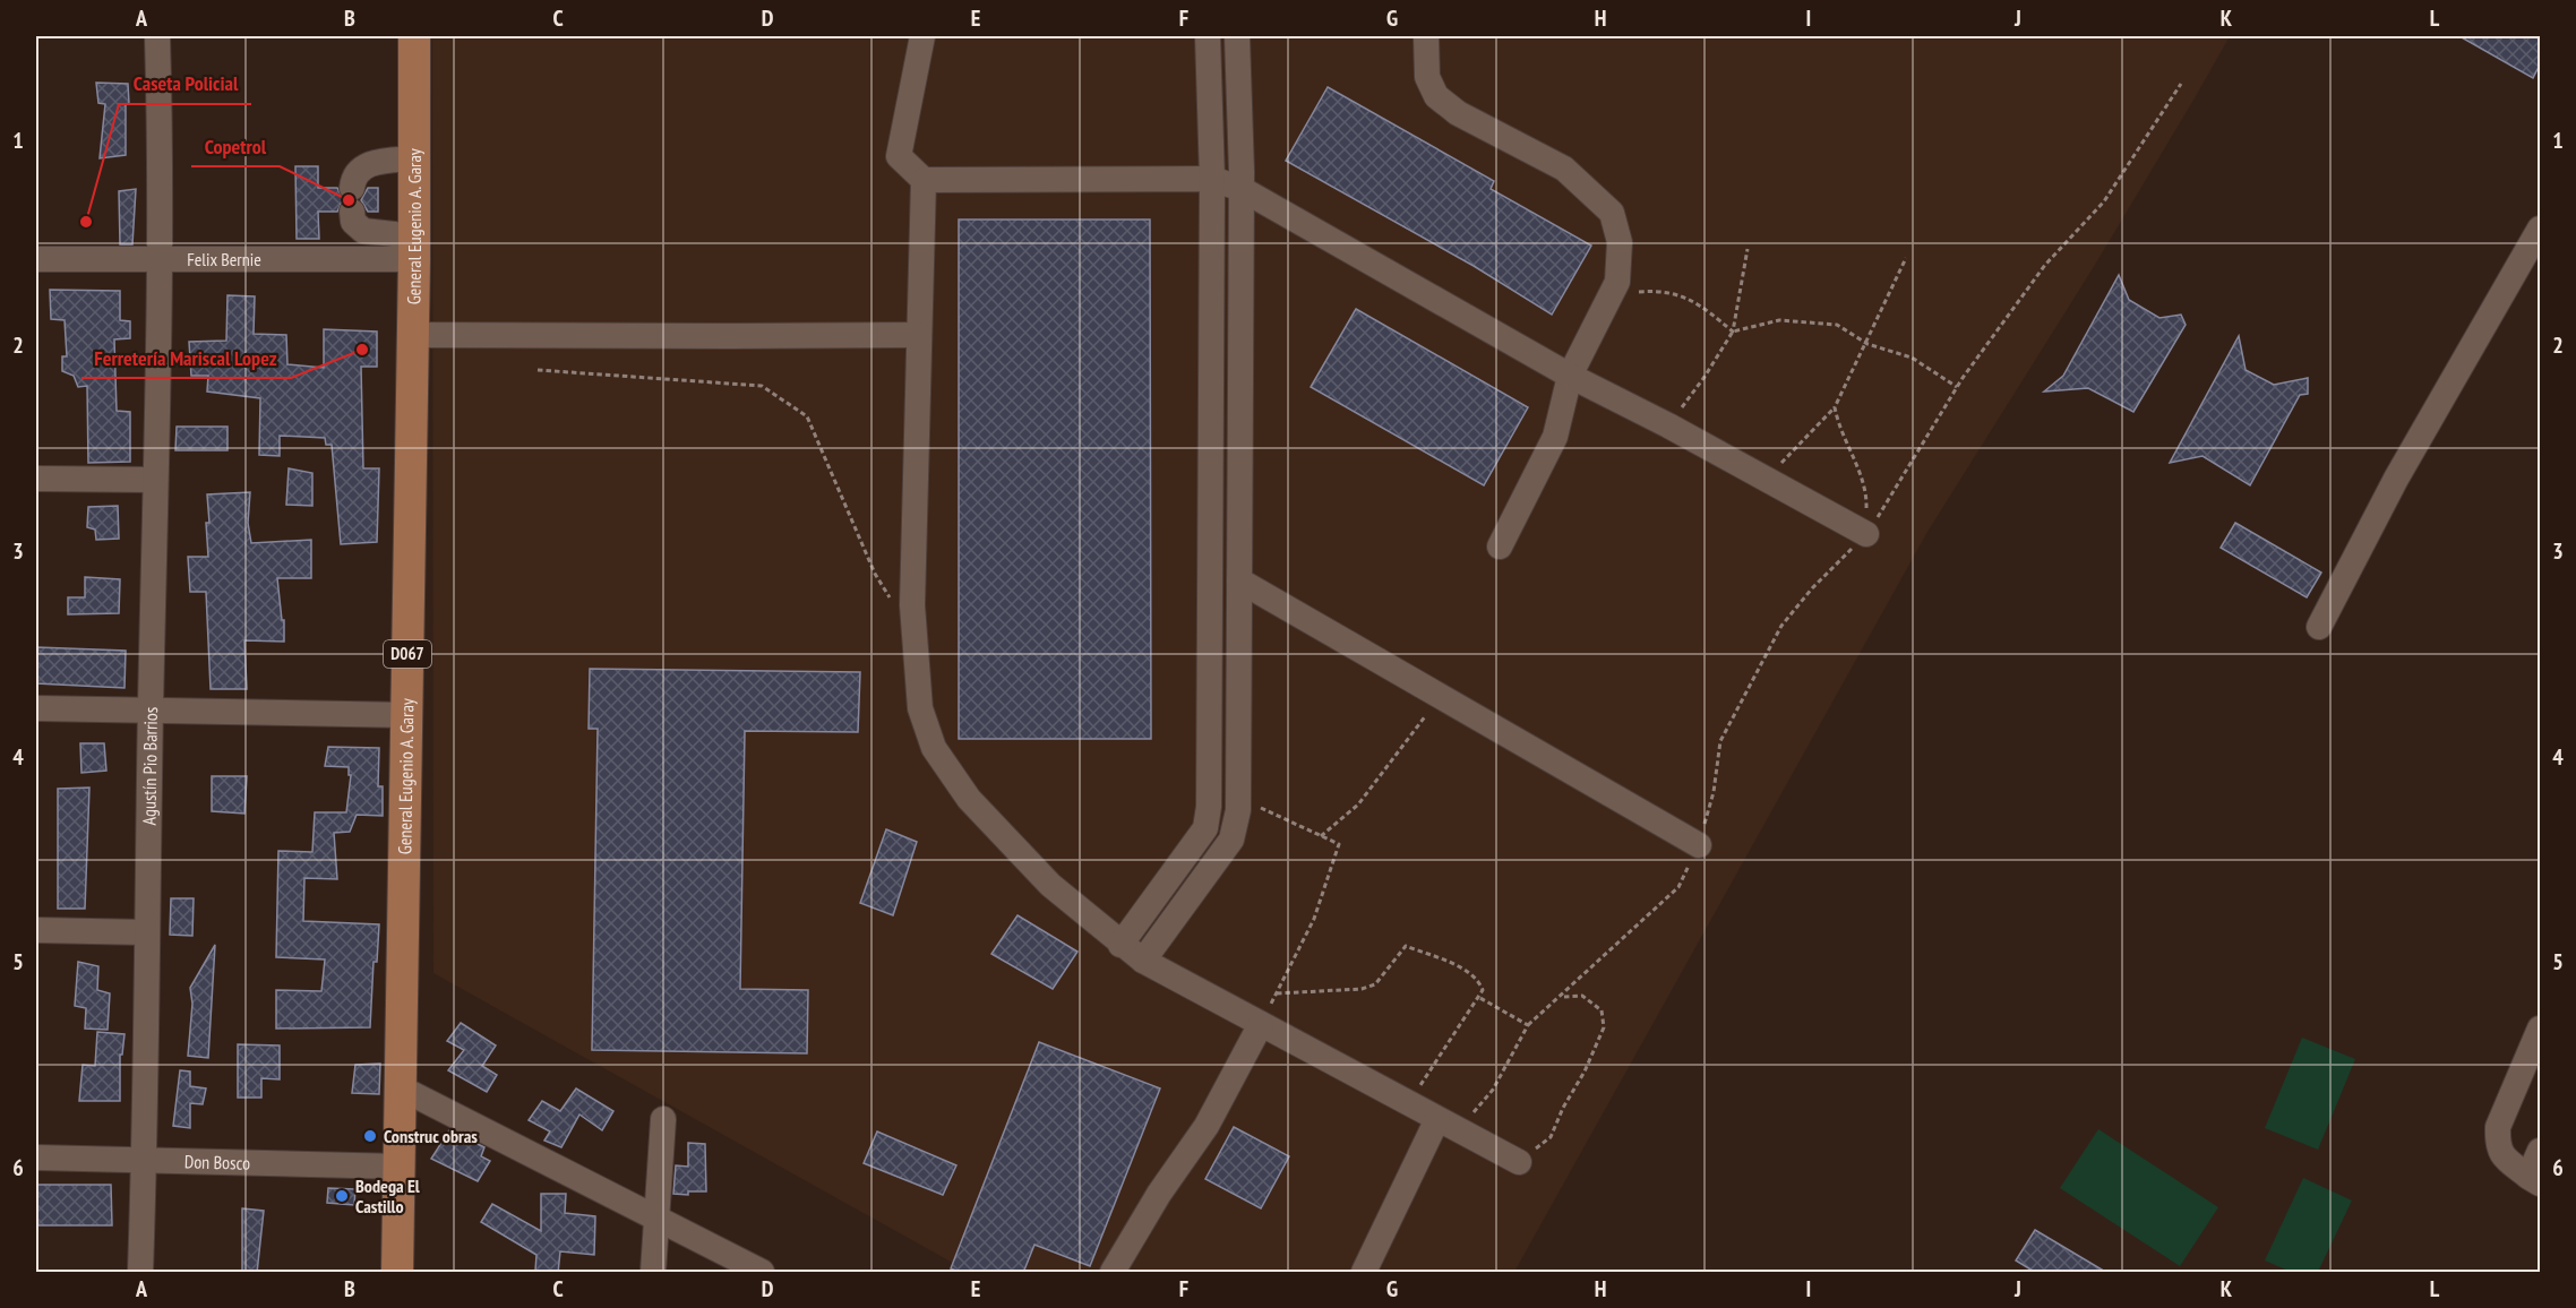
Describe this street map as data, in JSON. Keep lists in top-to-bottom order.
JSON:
{
  "streets": {
    "main road": ["General Eugenio A. Garay", "D067"],
    "street": ["Felix Bernie", "Agustín Pio Barrios", "Don Bosco"]
  },
  "crossings": [
    ["General Eugenio A. Garay", "Felix Bernie"],
    ["General Eugenio A. Garay", "Don Bosco"],
    ["Felix Bernie", "Agustín Pio Barrios"],
    ["Agustín Pio Barrios", "Don Bosco"]
  ],
  "places": [
    "Copetrol",
    "Caseta Policial",
    "Ferretería Mariscal Lopez",
    "Construc obras",
    "Bodega El Castillo"
  ],
  "grid": {
    "columns": [
      "A",
      "B",
      "C",
      "D",
      "E",
      "F",
      "G",
      "H",
      "I",
      "J",
      "K",
      "L"
    ],
    "rows": [
      "1",
      "2",
      "3",
      "4",
      "5",
      "6"
    ]
  }
}
